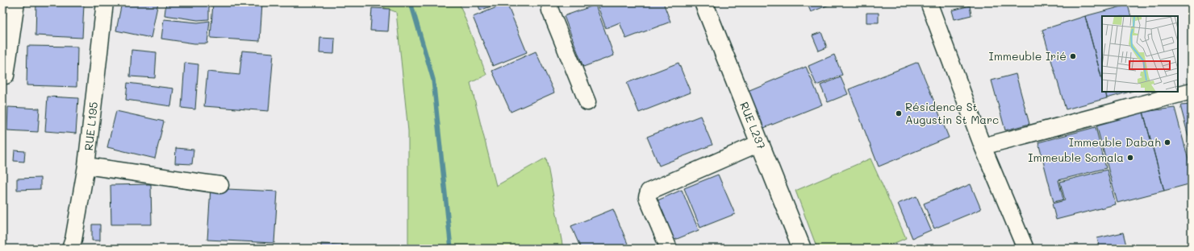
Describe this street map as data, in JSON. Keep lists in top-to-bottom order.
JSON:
{
  "streets": {
    "street": ["RUE L237", "RUE L195"]
  },
  "places": [
    "Immeuble Irié",
    "Résidence St Augustin St Marc",
    "Immeuble Dabah",
    "Immeuble Somala"
  ]
}
